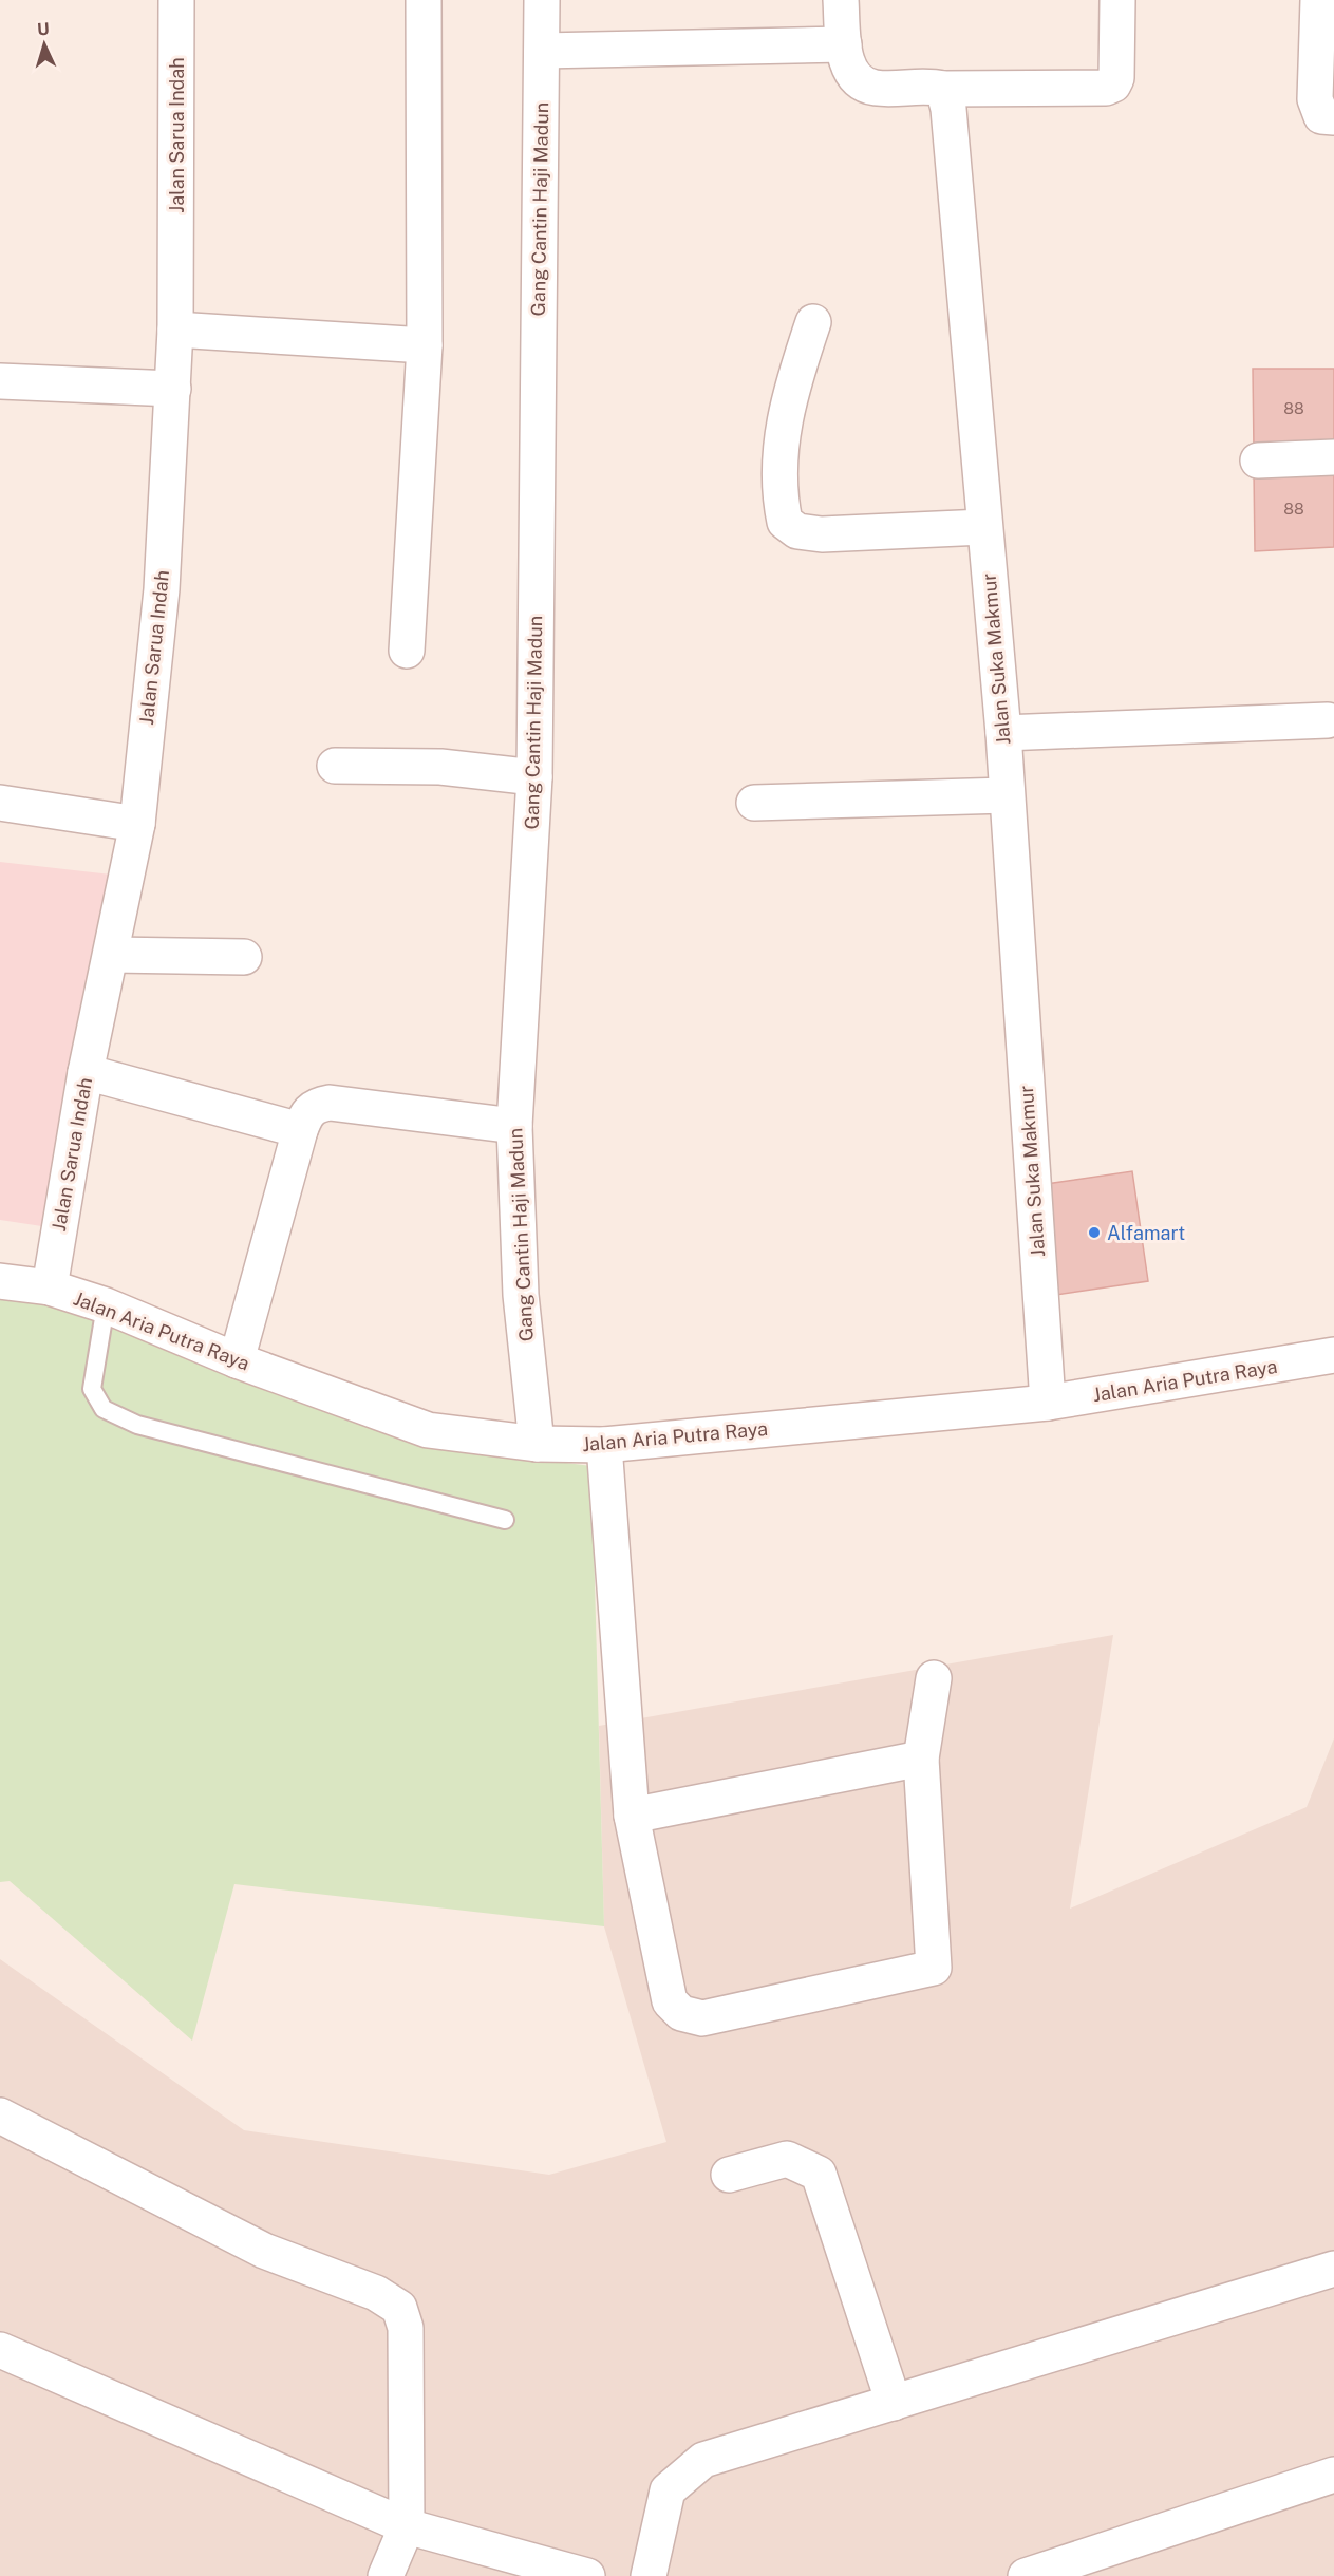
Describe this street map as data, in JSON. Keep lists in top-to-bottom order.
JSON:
{
  "streets": {
    "street": [
      "Jalan Sarua Indah",
      "Gang Cantin Haji Madun",
      "Jalan Suka Makmur",
      "Jalan Aria Putra Raya"
    ]
  },
  "crossings": [
    ["Jalan Sarua Indah", "Jalan Aria Putra Raya"],
    ["Gang Cantin Haji Madun", "Jalan Aria Putra Raya"],
    ["Jalan Suka Makmur", "Jalan Aria Putra Raya"]
  ],
  "places": ["Alfamart"],
  "house_numbers": ["88", "88"],
  "north": "top"
}
